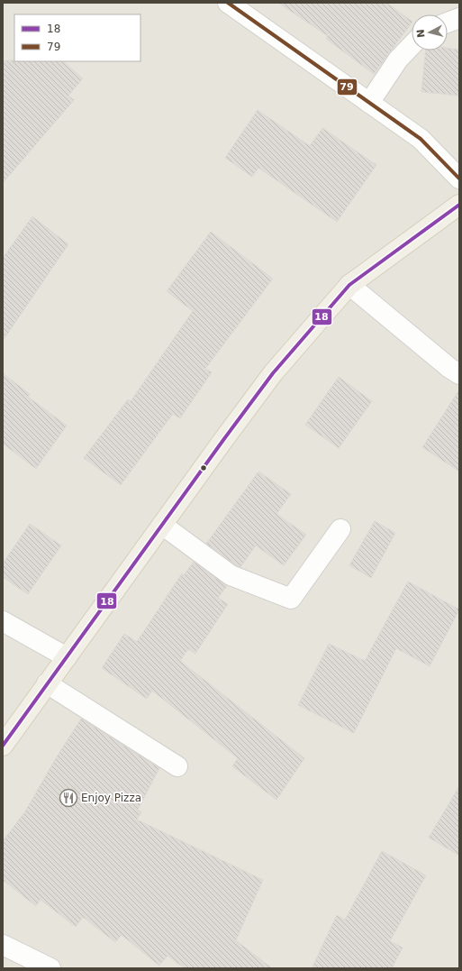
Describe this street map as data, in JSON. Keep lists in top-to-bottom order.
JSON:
{
  "places": {
    "restaurant": ["Enjoy Pizza"]
  },
  "lines": ["transit line 79", "transit line 18"],
  "legend": ["18", "79"],
  "north": "left"
}
